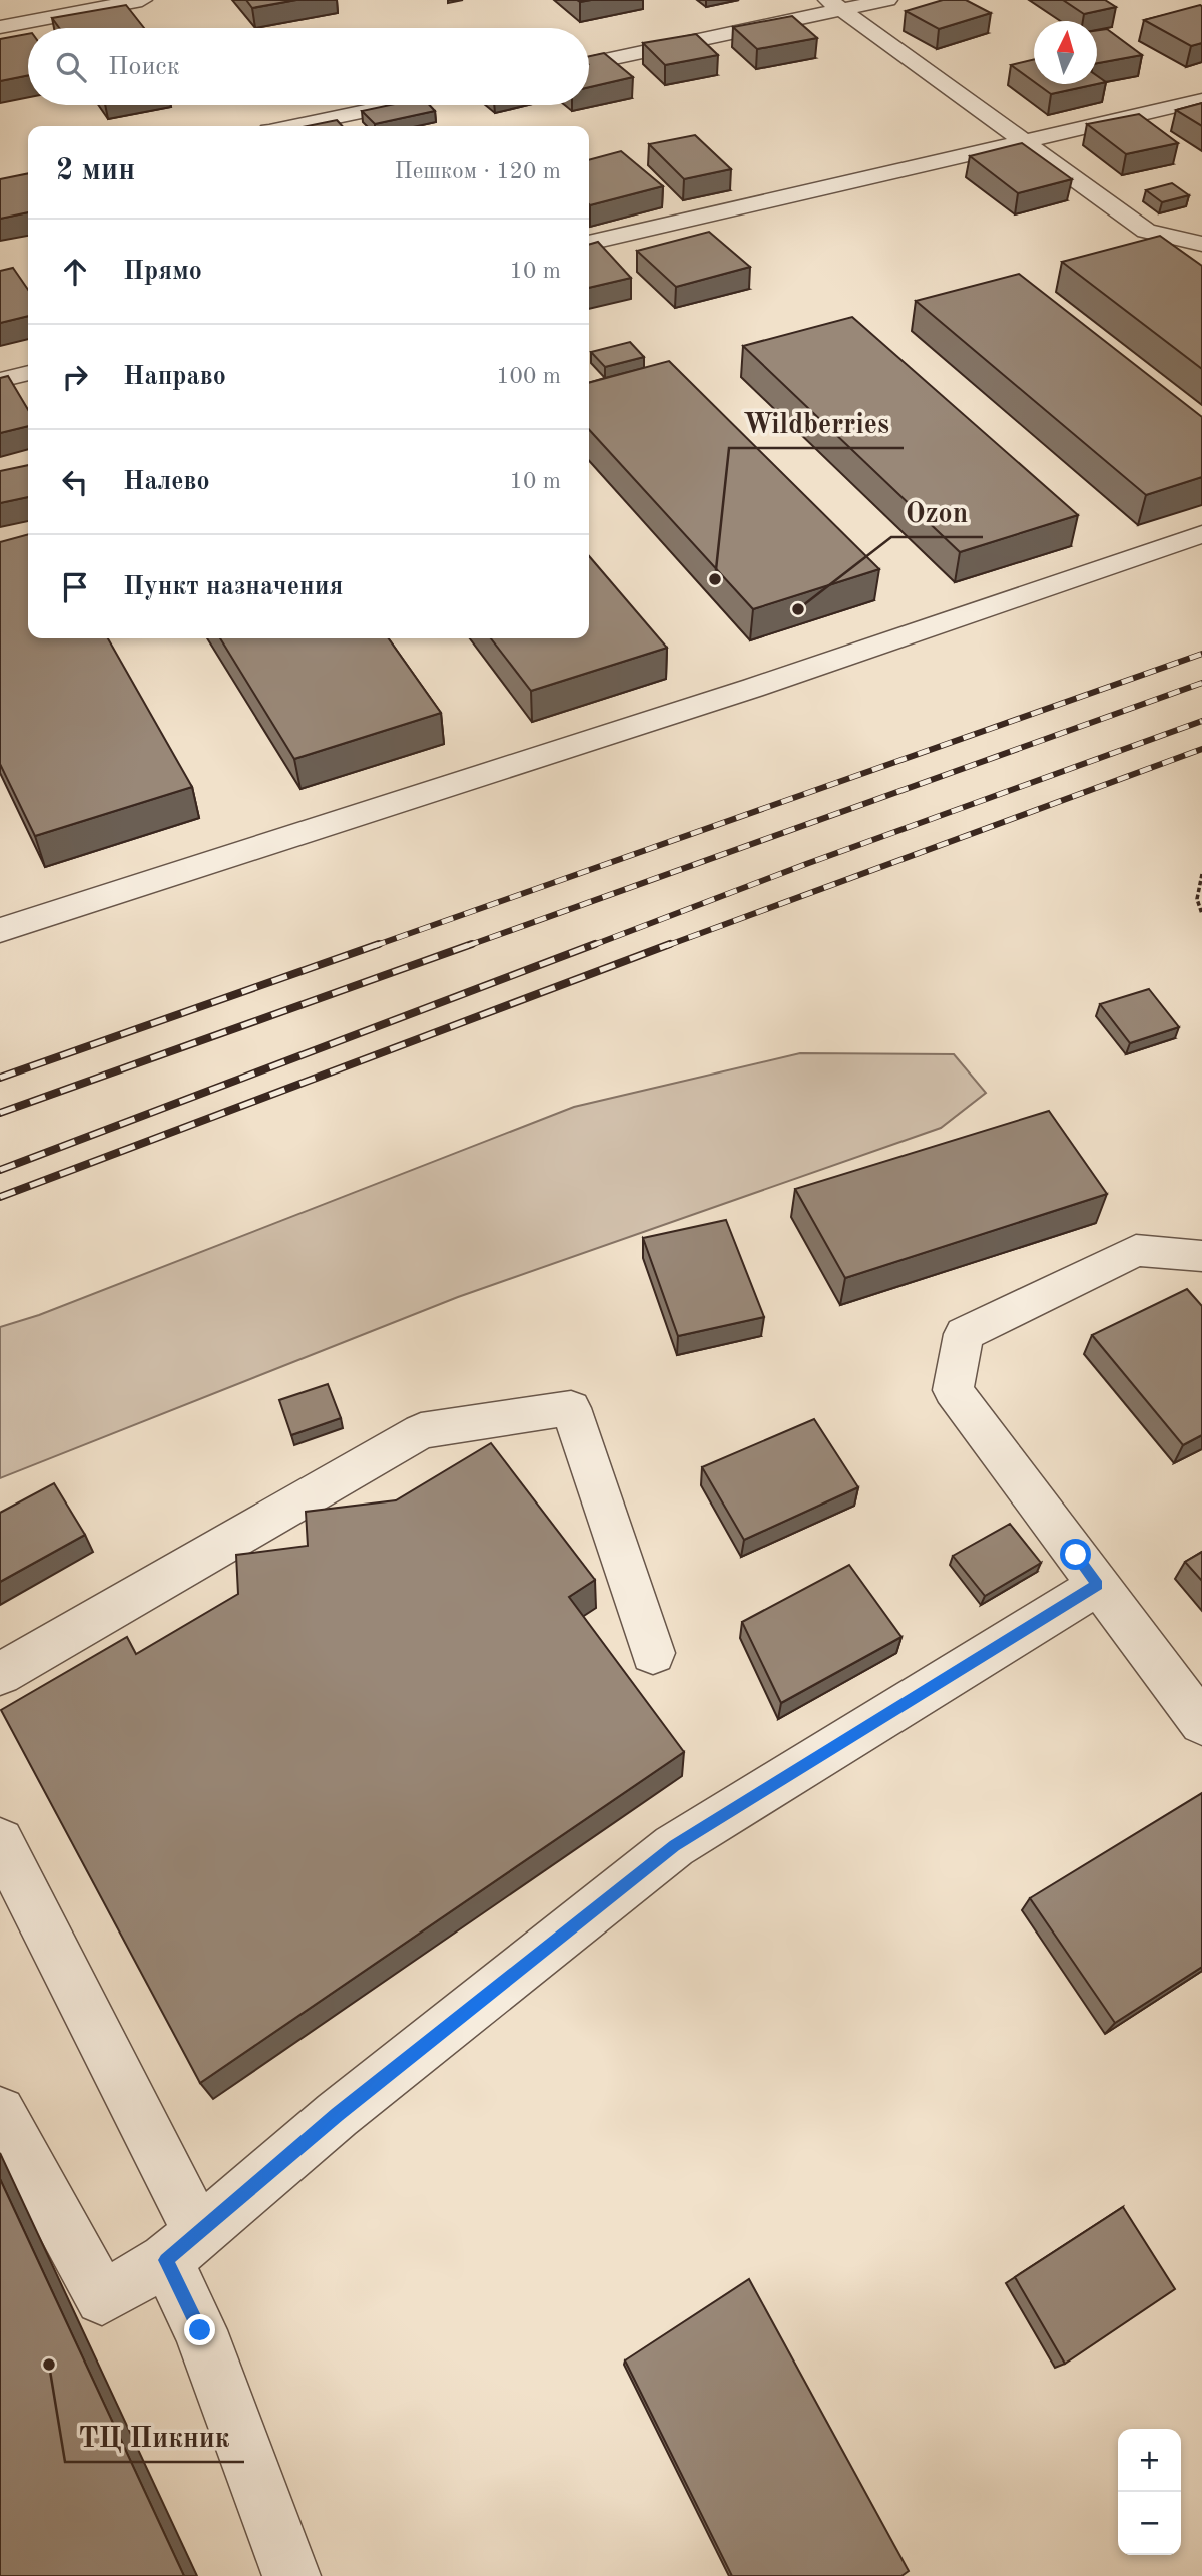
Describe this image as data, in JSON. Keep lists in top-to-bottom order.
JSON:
{
  "places": ["Wildberries", "Ozon", "ТЦ Пикник"],
  "north": "top",
  "page": {
    "search": "Поиск",
    "heading": ["2 мин", "Пешком · 120 m"],
    "list": [
      ["Прямо", "10 m"],
      ["Направо", "100 m"],
      ["Налево", "10 m"],
      "Пункт назначения"
    ],
    "map_buttons": ["+", "−"]
  }
}
